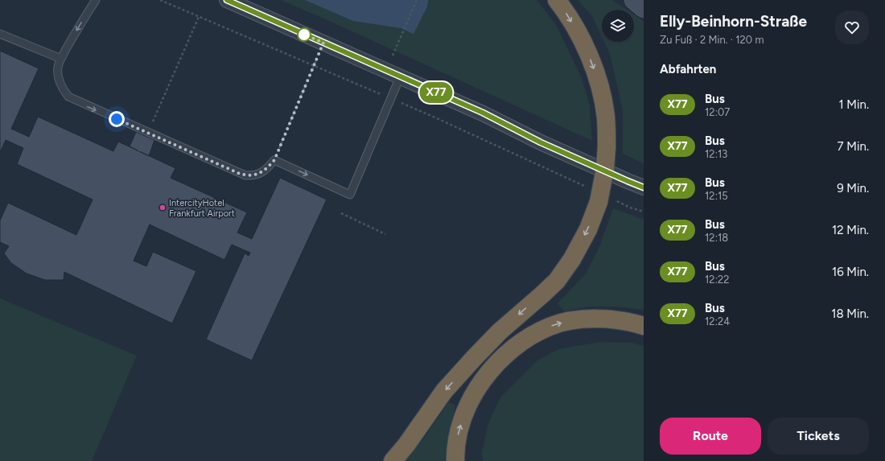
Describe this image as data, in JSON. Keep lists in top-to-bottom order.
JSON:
{
  "places": ["IntercityHotel Frankfurt Airport"],
  "lines": ["bus line X77"],
  "page": {
    "on_map": "X77",
    "heading": [
      ["Elly-Beinhorn-Straße", "Zu Fuß · 2 Min. · 120 m"],
      "Abfahrten"
    ],
    "list": [
      {
        "mark": "X77",
        "name": "Bus",
        "note": "12:07",
        "value": "1 Min."
      },
      {
        "mark": "X77",
        "name": "Bus",
        "note": "12:13",
        "value": "7 Min."
      },
      {
        "mark": "X77",
        "name": "Bus",
        "note": "12:15",
        "value": "9 Min."
      },
      {
        "mark": "X77",
        "name": "Bus",
        "note": "12:18",
        "value": "12 Min."
      },
      {
        "mark": "X77",
        "name": "Bus",
        "note": "12:22",
        "value": "16 Min."
      },
      {
        "mark": "X77",
        "name": "Bus",
        "note": "12:24",
        "value": "18 Min."
      }
    ],
    "buttons": ["Route", "Tickets"]
  }
}
